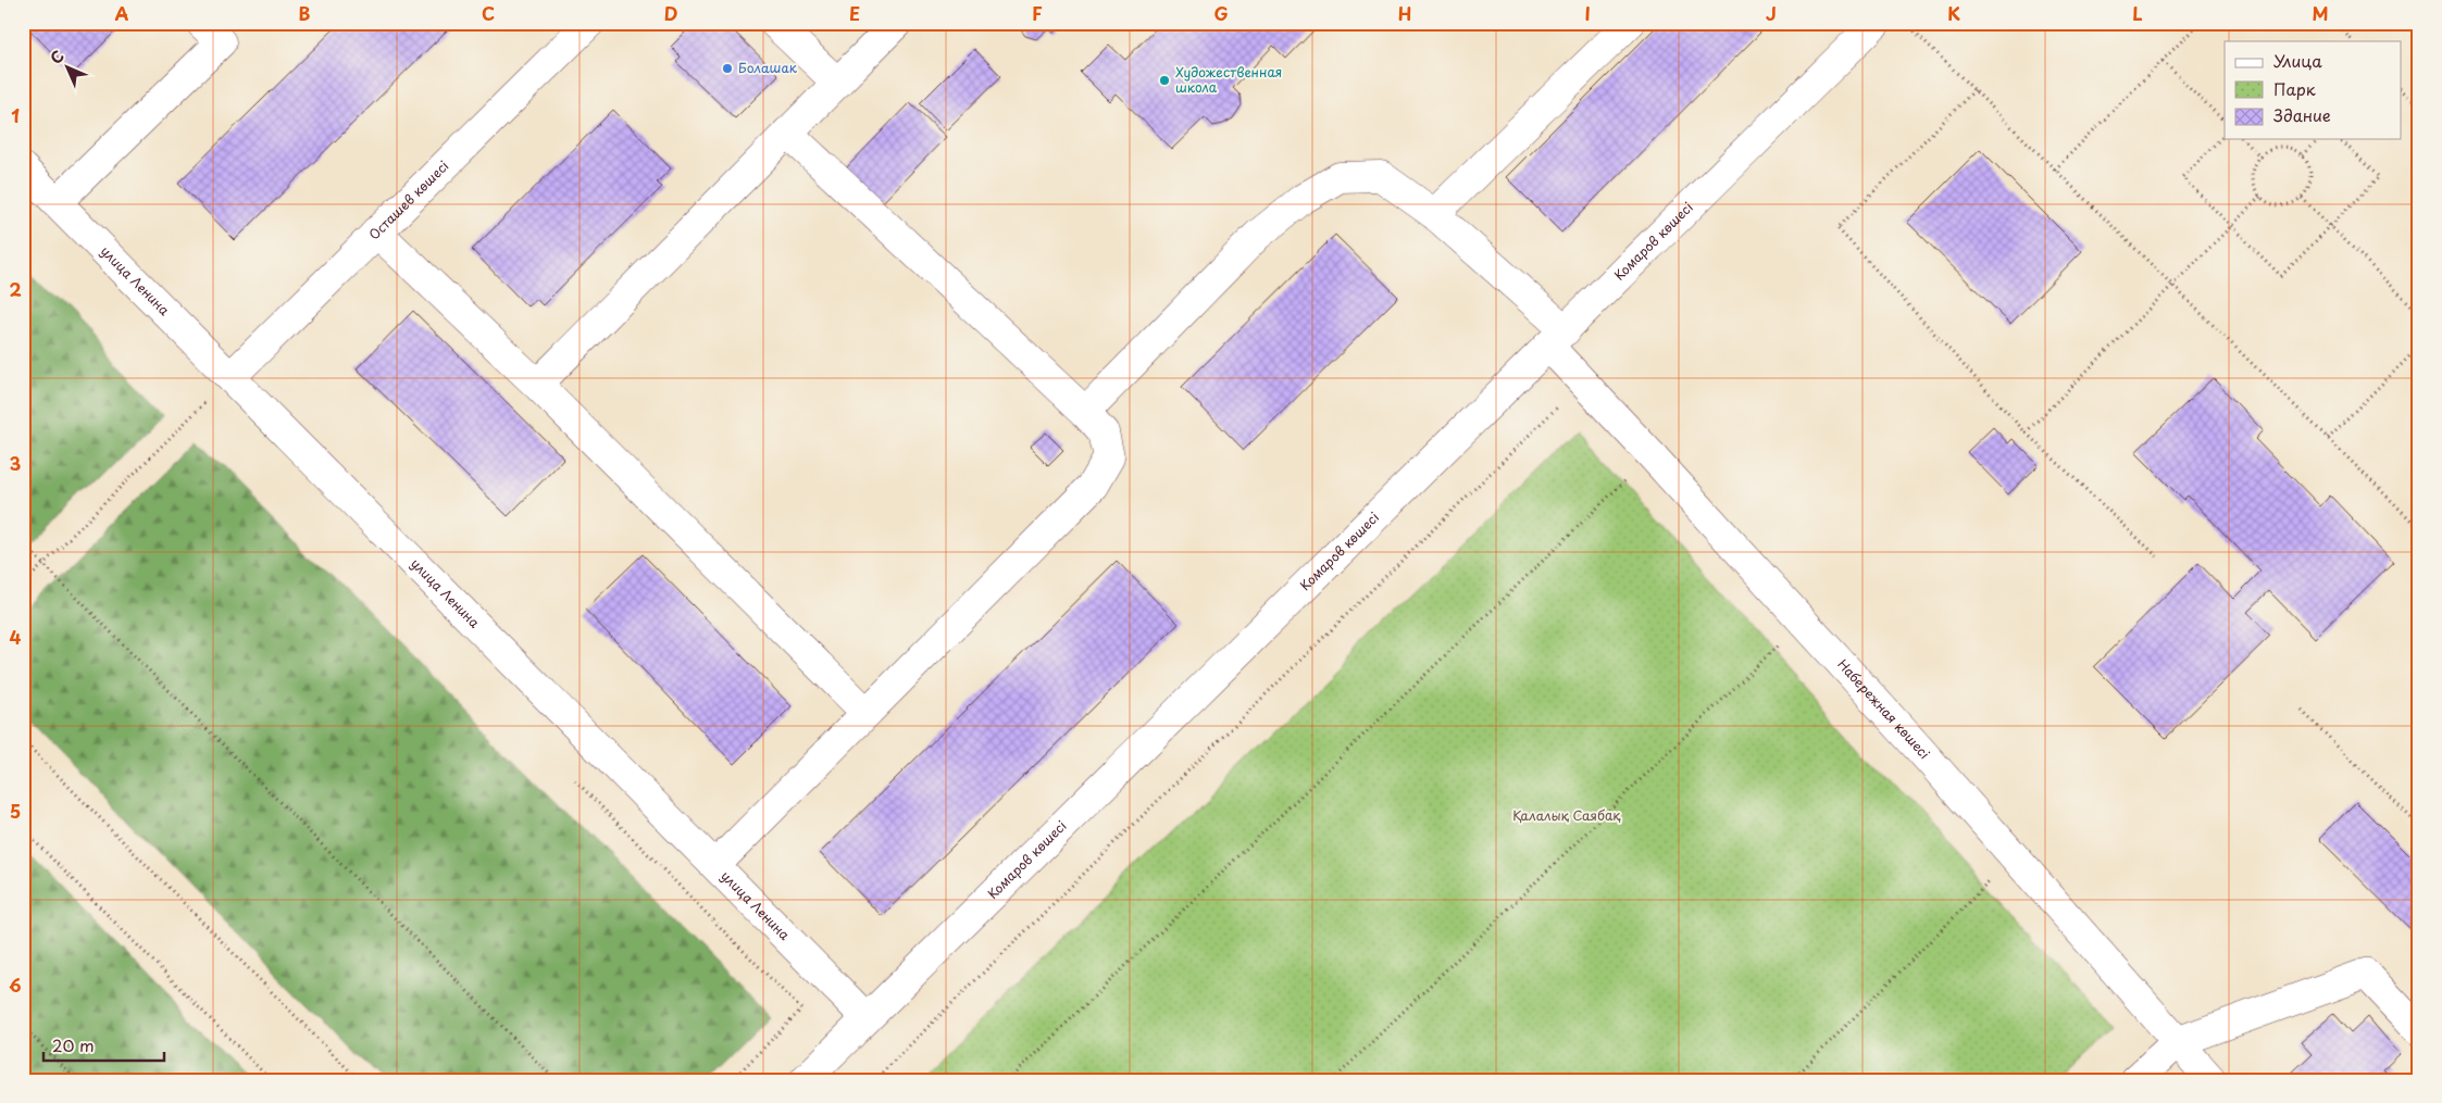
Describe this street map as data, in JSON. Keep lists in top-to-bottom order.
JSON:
{
  "streets": {
    "street": [
      "Осташев көшесі",
      "Комаров көшесі",
      "улица Ленина",
      "Набережная көшесі"
    ]
  },
  "crossings": [
    ["Осташев көшесі", "улица Ленина"],
    ["Комаров көшесі", "улица Ленина"],
    ["Комаров көшесі", "Набережная көшесі"]
  ],
  "parks": ["Қалалық Саябақ"],
  "places": ["Болашак", "Художественная школа"],
  "legend": ["Улица", "Парк", "Здание"],
  "scale_bar": "20 m",
  "north": "top left",
  "grid": {
    "columns": [
      "A",
      "B",
      "C",
      "D",
      "E",
      "F",
      "G",
      "H",
      "I",
      "J",
      "K",
      "L",
      "M"
    ],
    "rows": [
      "1",
      "2",
      "3",
      "4",
      "5",
      "6"
    ]
  }
}
